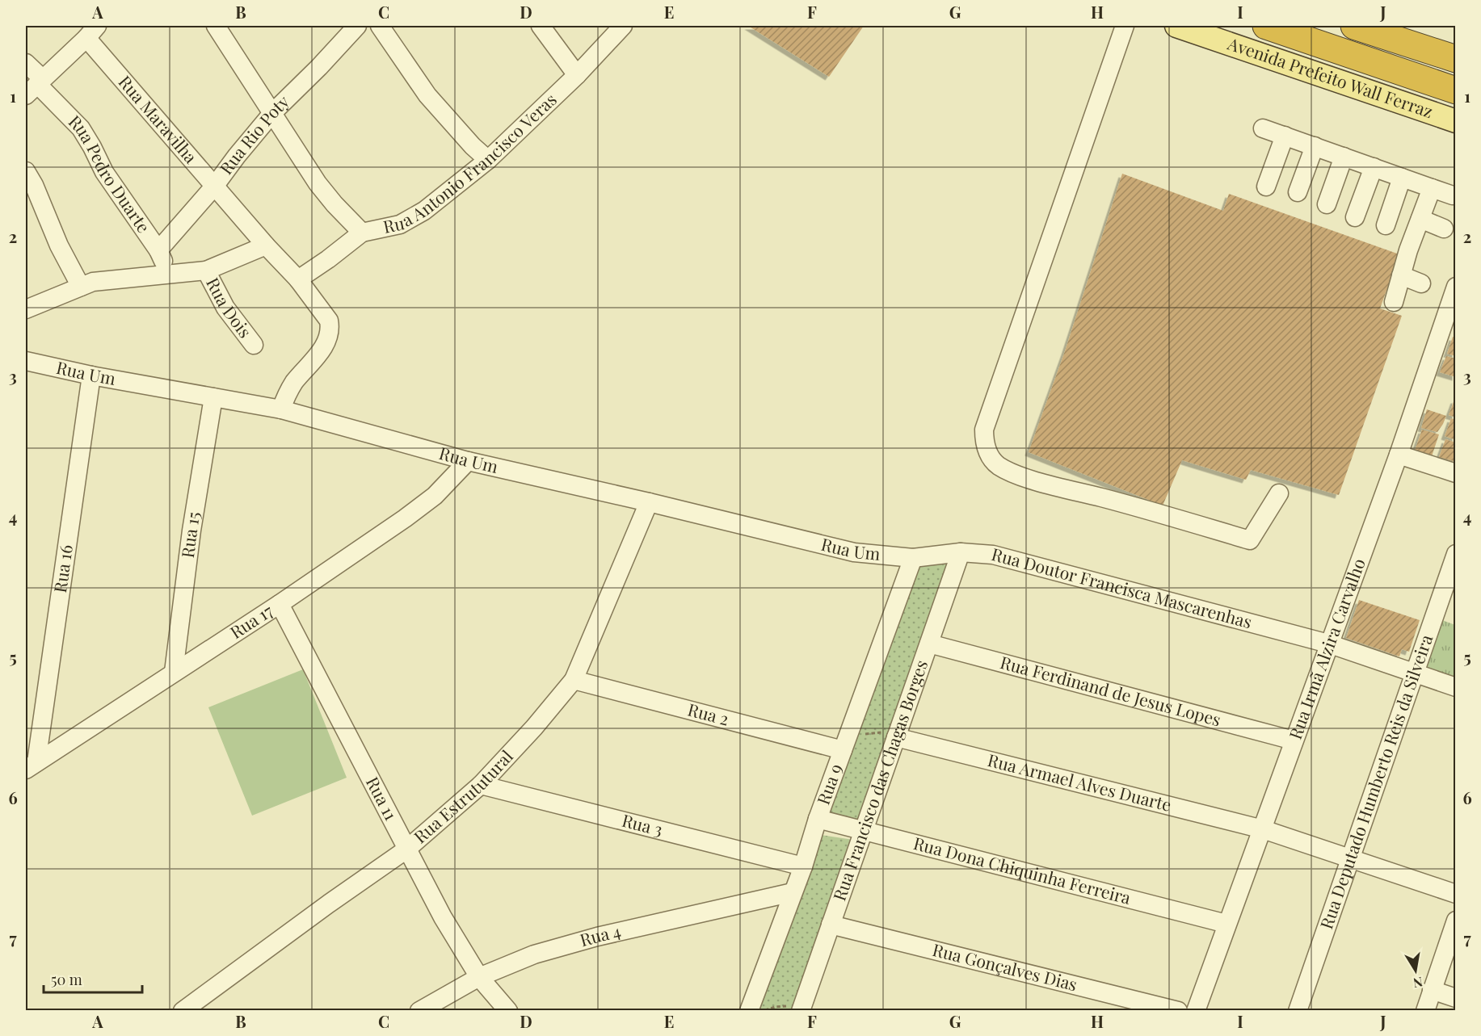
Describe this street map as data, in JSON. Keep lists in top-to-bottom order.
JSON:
{
  "streets": {
    "highway": ["Avenida Prefeito Wall Ferraz"],
    "street": [
      "Rua Maravilha",
      "Rua Rio Poty",
      "Rua Antonio Francisco Veras",
      "Rua Pedro Duarte",
      "Rua Dois",
      "Rua Um",
      "Rua 15",
      "Rua 16",
      "Rua Doutor Francisca Mascarenhas",
      "Rua 17",
      "Rua Irmã Alzira Carvalho",
      "Rua Ferdinand de Jesus Lopes",
      "Rua 2",
      "Rua Francisco das Chagas Borges",
      "Rua Deputado Humberto Reis da Silveira",
      "Rua Armael Alves Duarte",
      "Rua 9",
      "Rua Estrututural",
      "Rua 11",
      "Rua 3",
      "Rua Dona Chiquinha Ferreira",
      "Rua 4",
      "Rua Gonçalves Dias"
    ]
  },
  "crossings": [
    ["Rua Maravilha", "Rua Rio Poty"],
    ["Rua Maravilha", "Rua Antonio Francisco Veras"],
    ["Rua Rio Poty", "Rua Pedro Duarte"],
    ["Rua Um", "Rua 15"],
    ["Rua Um", "Rua 16"],
    ["Rua Um", "Rua Doutor Francisca Mascarenhas"],
    ["Rua Um", "Rua 17"],
    ["Rua Um", "Rua 9"],
    ["Rua Um", "Rua Estrututural"],
    ["Rua 15", "Rua 17"],
    ["Rua 16", "Rua 17"],
    ["Rua Doutor Francisca Mascarenhas", "Rua Irmã Alzira Carvalho"],
    ["Rua Doutor Francisca Mascarenhas", "Rua Francisco das Chagas Borges"],
    ["Rua Doutor Francisca Mascarenhas", "Rua Deputado Humberto Reis da Silveira"],
    ["Rua Doutor Francisca Mascarenhas", "Rua 9"],
    ["Rua 17", "Rua 11"],
    ["Rua Irmã Alzira Carvalho", "Rua Ferdinand de Jesus Lopes"],
    ["Rua Irmã Alzira Carvalho", "Rua Armael Alves Duarte"],
    ["Rua Irmã Alzira Carvalho", "Rua Dona Chiquinha Ferreira"],
    ["Rua Ferdinand de Jesus Lopes", "Rua Francisco das Chagas Borges"],
    ["Rua 2", "Rua 9"],
    ["Rua 2", "Rua Estrututural"],
    ["Rua Francisco das Chagas Borges", "Rua Armael Alves Duarte"],
    ["Rua Francisco das Chagas Borges", "Rua Dona Chiquinha Ferreira"],
    ["Rua Francisco das Chagas Borges", "Rua Gonçalves Dias"],
    ["Rua Deputado Humberto Reis da Silveira", "Rua Armael Alves Duarte"],
    ["Rua 9", "Rua 3"],
    ["Rua 9", "Rua Dona Chiquinha Ferreira"],
    ["Rua 9", "Rua 4"],
    ["Rua Estrututural", "Rua 11"],
    ["Rua Estrututural", "Rua 3"],
    ["Rua 11", "Rua 4"]
  ],
  "scale_bar": "50 m",
  "north": "bottom",
  "grid": {
    "columns": [
      "A",
      "B",
      "C",
      "D",
      "E",
      "F",
      "G",
      "H",
      "I",
      "J"
    ],
    "rows": [
      "1",
      "2",
      "3",
      "4",
      "5",
      "6",
      "7"
    ]
  }
}
